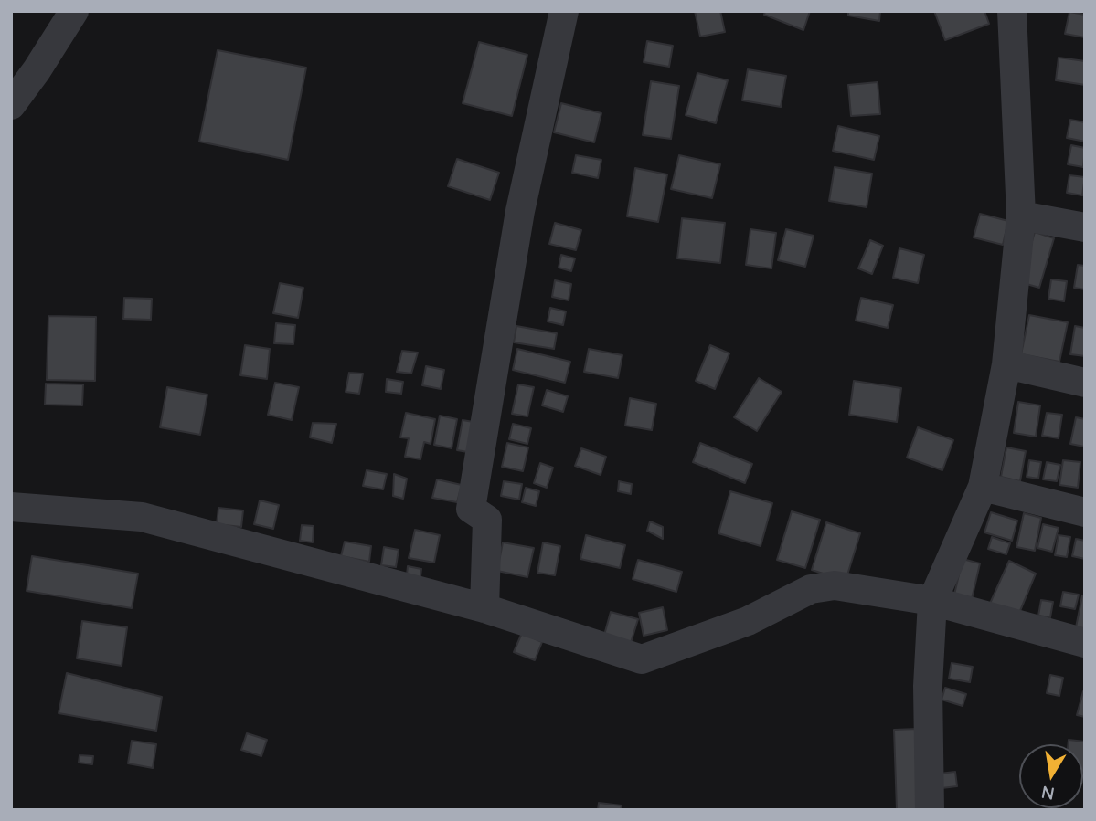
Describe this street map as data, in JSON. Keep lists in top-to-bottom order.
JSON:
{
  "north": "bottom"
}
